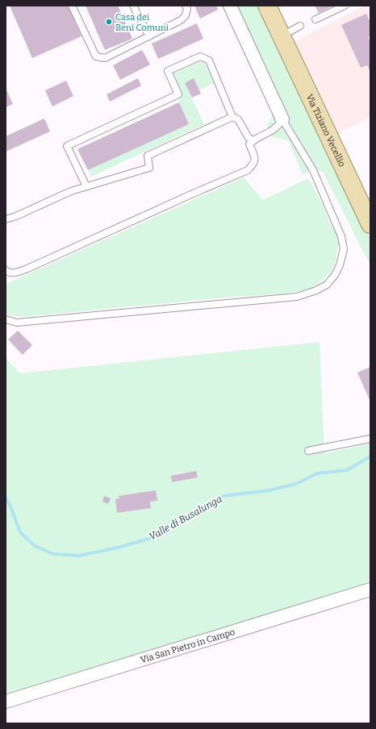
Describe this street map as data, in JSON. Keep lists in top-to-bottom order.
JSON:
{
  "streets": {
    "main road": ["Via Tiziano Vecellio"],
    "street": ["Via San Pietro in Campo"]
  },
  "water": ["Valle di Busalunga"],
  "places": ["Casa dei Beni Comuni"]
}
